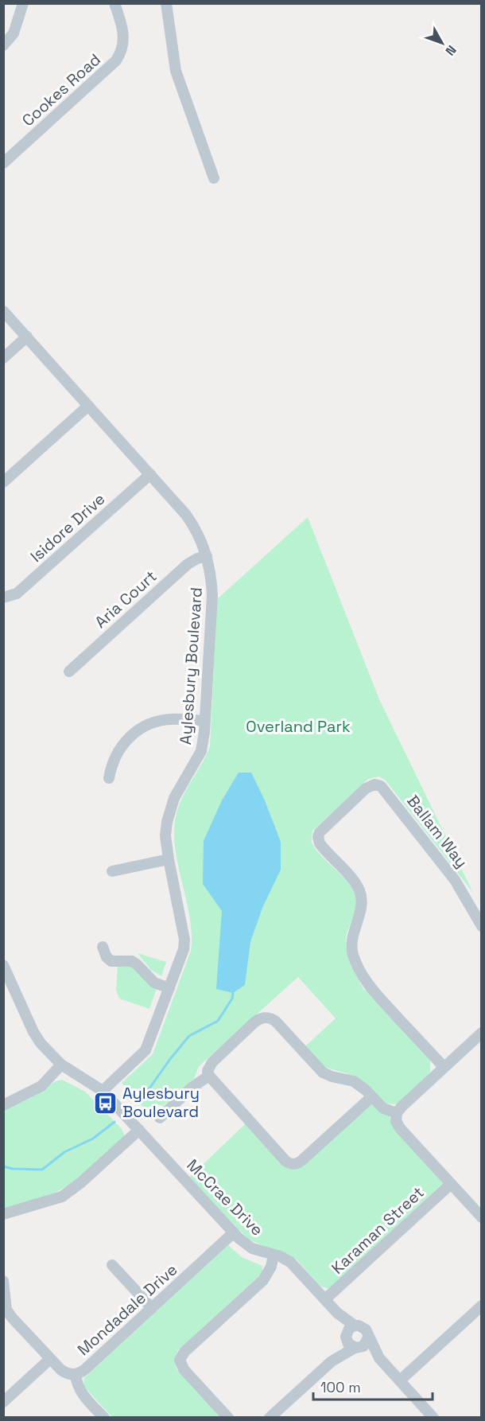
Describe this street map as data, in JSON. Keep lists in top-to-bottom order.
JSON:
{
  "streets": {
    "street": [
      "Cookes Road",
      "Isidore Drive",
      "Aria Court",
      "Aylesbury Boulevard",
      "Ballam Way",
      "McCrae Drive",
      "Karaman Street",
      "Mondadale Drive"
    ]
  },
  "crossings": [
    ["Isidore Drive", "Aylesbury Boulevard"],
    ["Aria Court", "Aylesbury Boulevard"],
    ["Aylesbury Boulevard", "McCrae Drive"],
    ["McCrae Drive", "Karaman Street"],
    ["McCrae Drive", "Mondadale Drive"]
  ],
  "parks": ["Overland Park"],
  "places": {
    "bus stop": ["Aylesbury Boulevard"]
  },
  "scale_bar": "100 m",
  "north": "bottom right"
}
